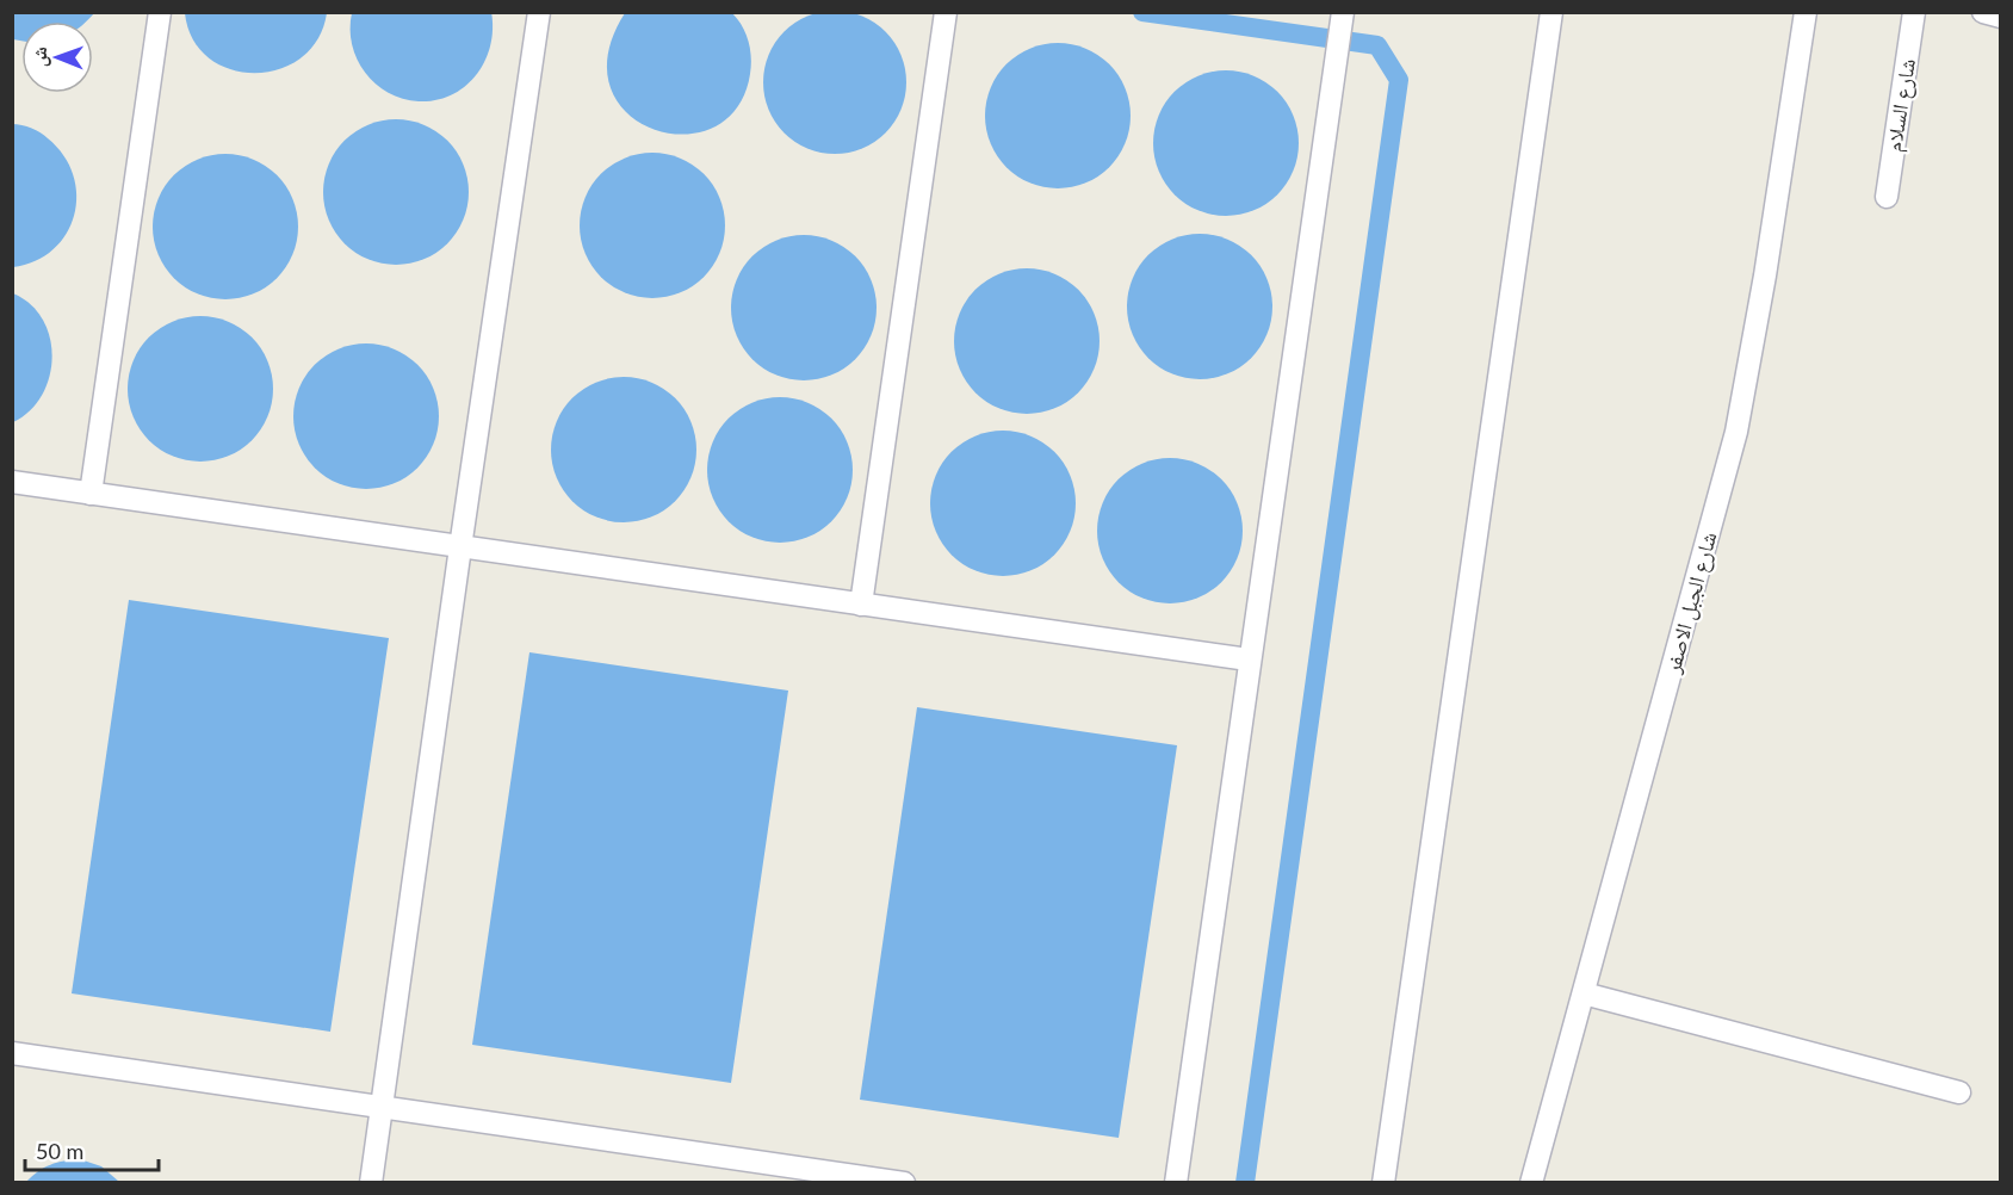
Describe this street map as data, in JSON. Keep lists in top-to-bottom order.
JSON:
{
  "streets": {
    "street": ["شارع السلام", "شارع الجبل الاصفر"]
  },
  "scale_bar": "50 m",
  "north": "left"
}
